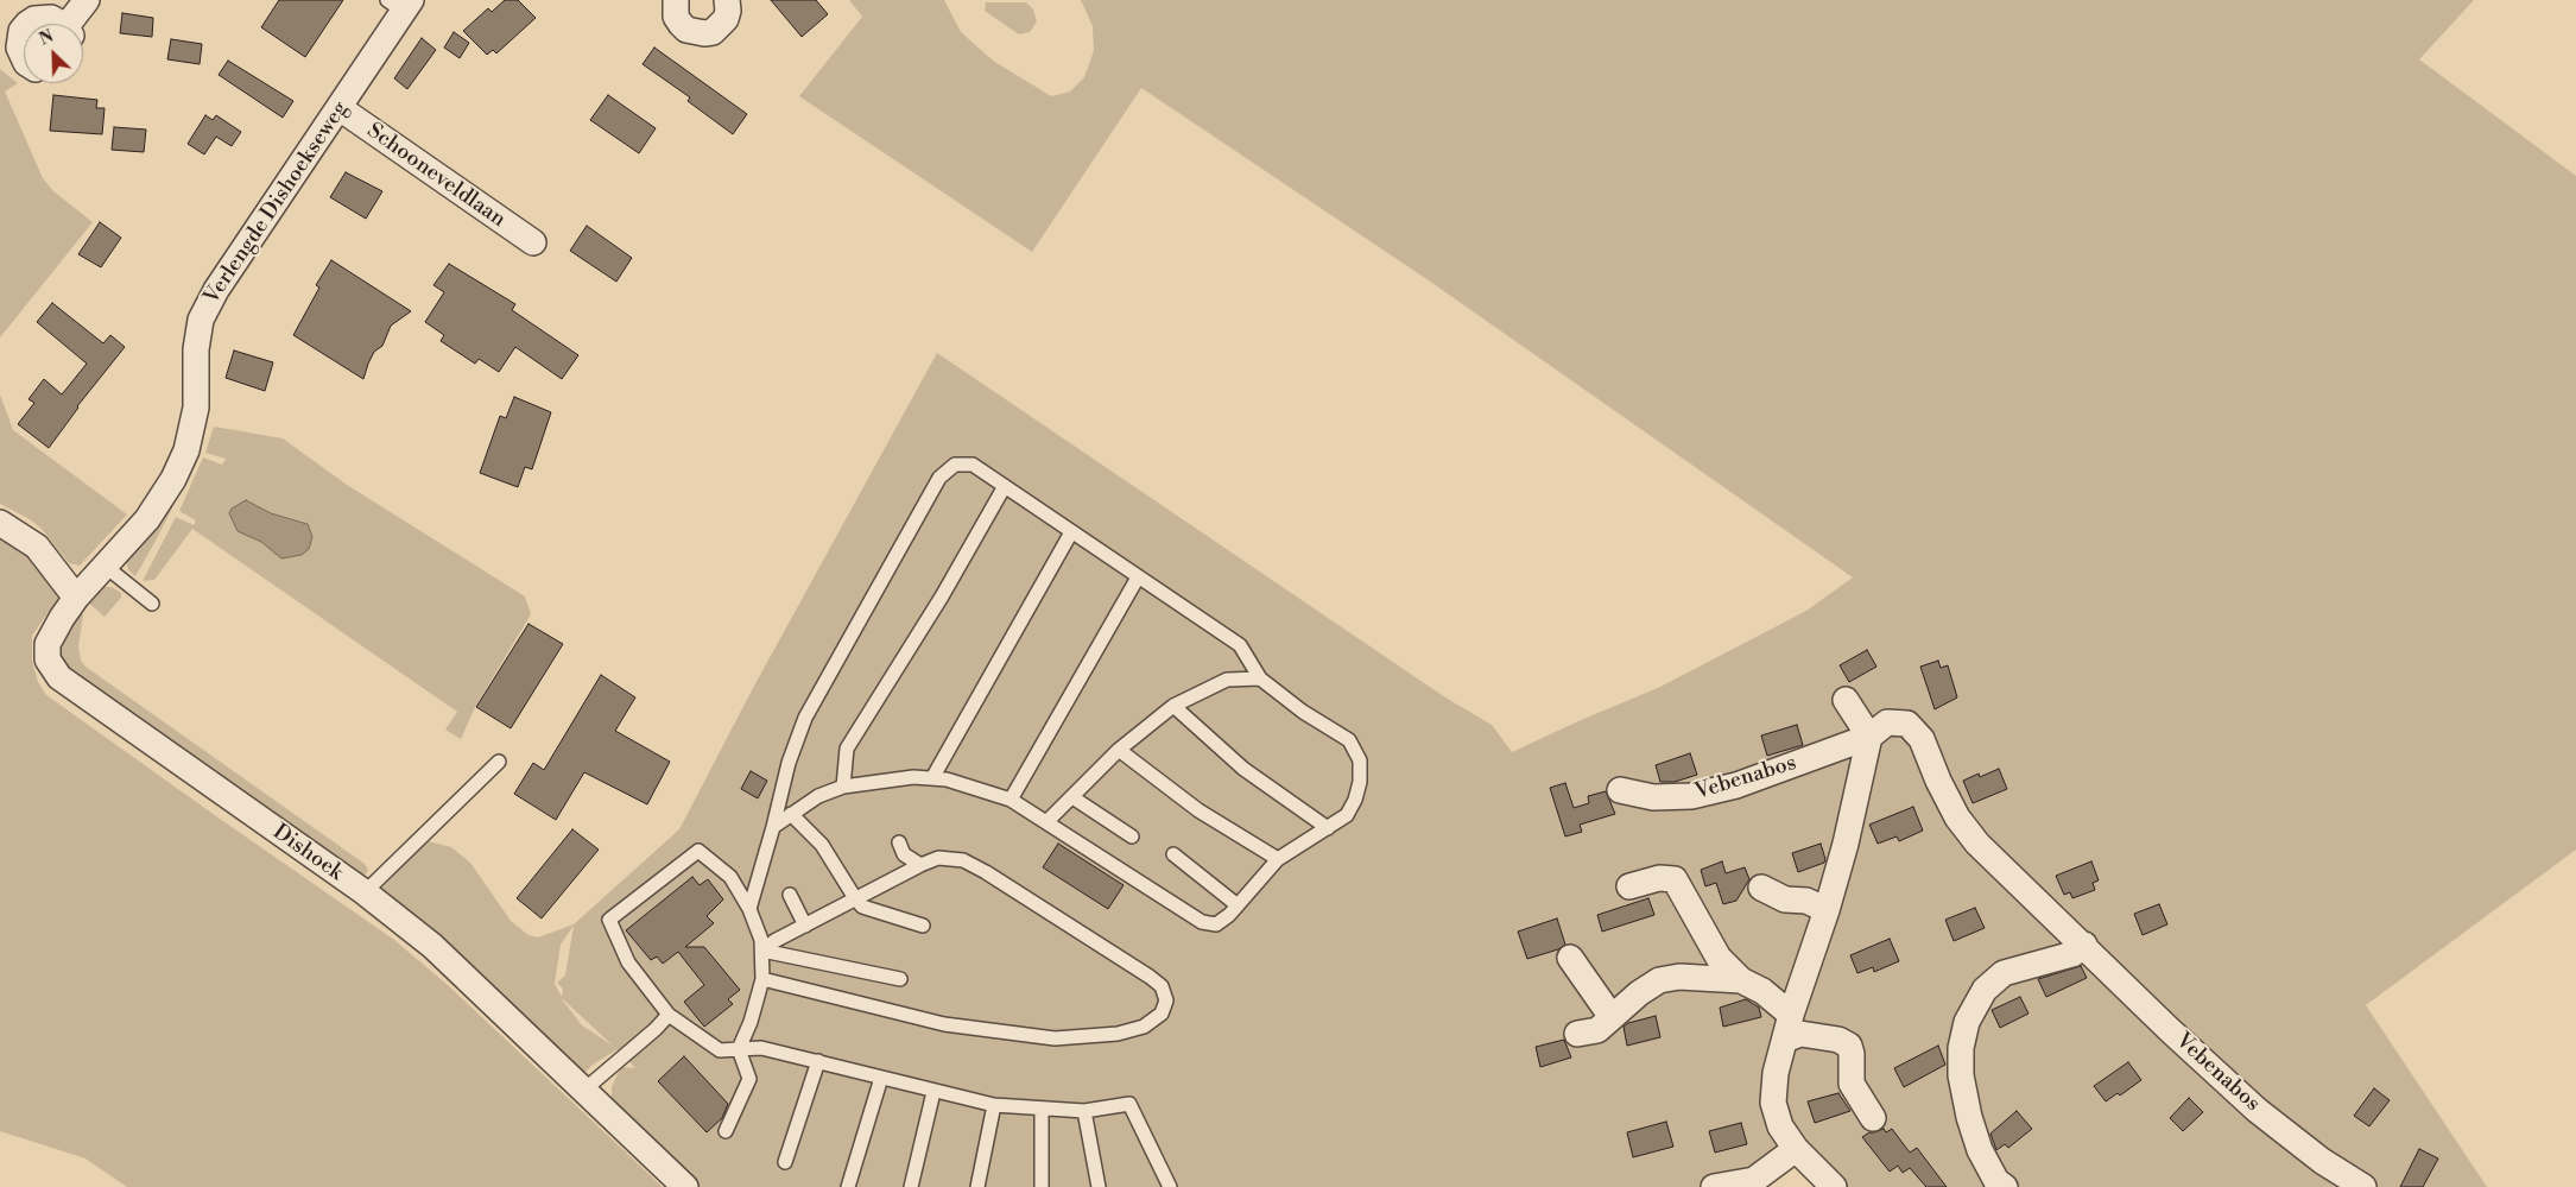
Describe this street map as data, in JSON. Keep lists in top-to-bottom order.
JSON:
{
  "streets": {
    "street": [
      "Schooneveldlaan",
      "Verlengde Dishoekseweg",
      "Vebenabos",
      "Dishoek"
    ]
  },
  "crossings": [
    ["Schooneveldlaan", "Verlengde Dishoekseweg"],
    ["Verlengde Dishoekseweg", "Dishoek"]
  ],
  "north": "top left"
}
